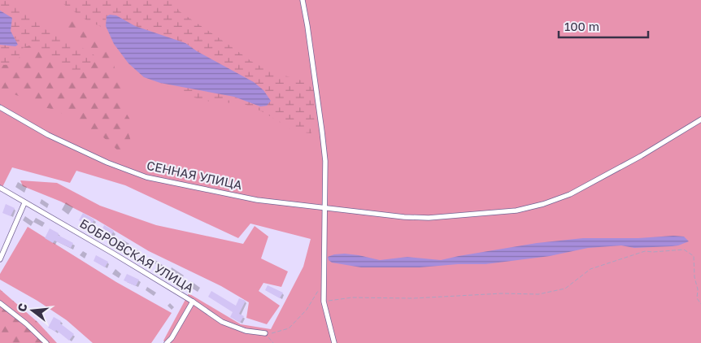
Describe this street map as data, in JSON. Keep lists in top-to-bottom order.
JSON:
{
  "streets": {
    "street": ["СЕННАЯ УЛИЦА", "БОБРОВСКАЯ УЛИЦА"]
  },
  "scale_bar": "100 m",
  "north": "left"
}
